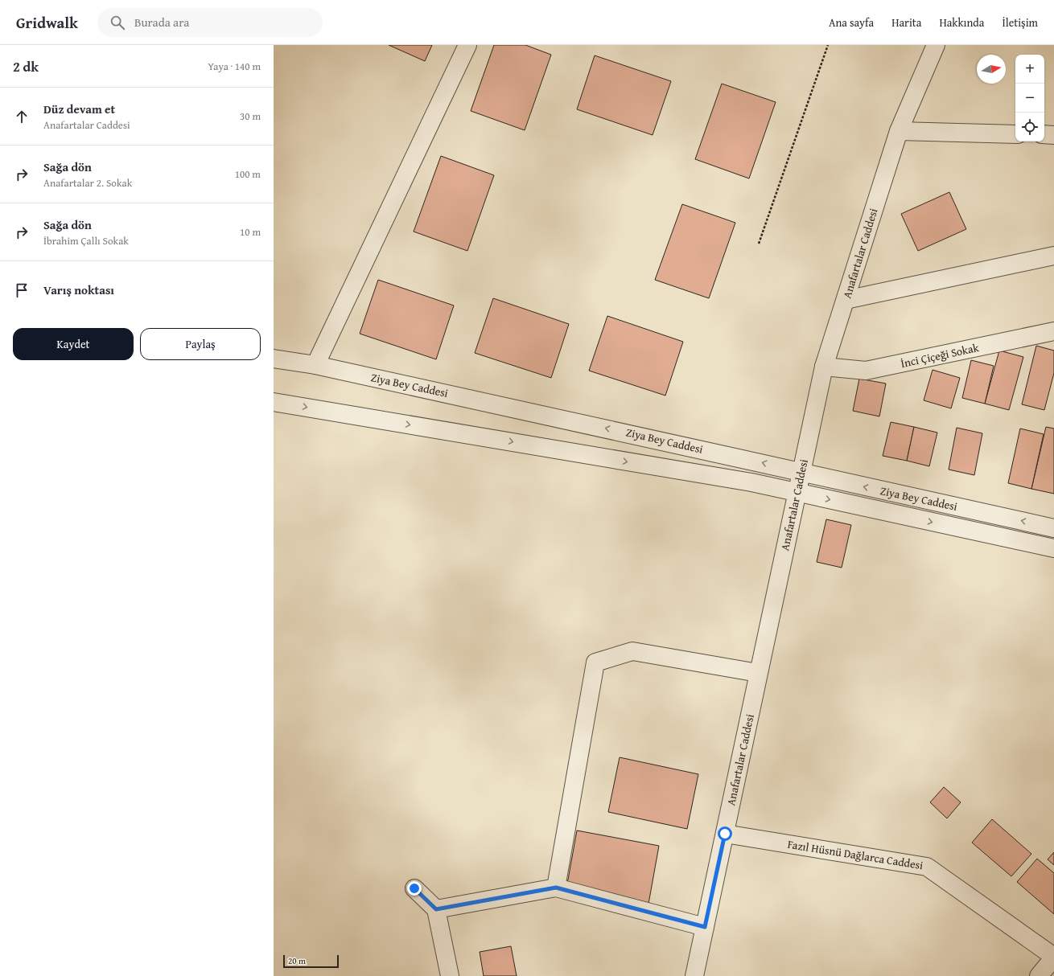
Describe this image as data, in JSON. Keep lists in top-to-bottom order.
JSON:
{
  "streets": {
    "street": [
      "Anafartalar Caddesi",
      "İnci Çiçeği Sokak",
      "Ziya Bey Caddesi",
      "Fazıl Hüsnü Dağlarca Caddesi"
    ]
  },
  "crossings": [
    ["Anafartalar Caddesi", "İnci Çiçeği Sokak"],
    ["Anafartalar Caddesi", "Ziya Bey Caddesi"],
    ["Anafartalar Caddesi", "Fazıl Hüsnü Dağlarca Caddesi"]
  ],
  "scale_bar": "20 m",
  "north": "right",
  "page": {
    "header": "Gridwalk",
    "search": "Burada ara",
    "nav": [
      "Ana sayfa",
      "Harita",
      "Hakkında",
      "İletişim"
    ],
    "heading": ["2 dk", "Yaya · 140 m"],
    "map_buttons": ["+", "−"],
    "list": [
      ["Düz devam et", "Anafartalar Caddesi", "30 m"],
      ["Sağa dön", "Anafartalar 2. Sokak", "100 m"],
      ["Sağa dön", "İbrahim Çallı Sokak", "10 m"],
      "Varış noktası"
    ],
    "buttons": ["Kaydet", "Paylaş"],
    "scale": "20 m"
  }
}
